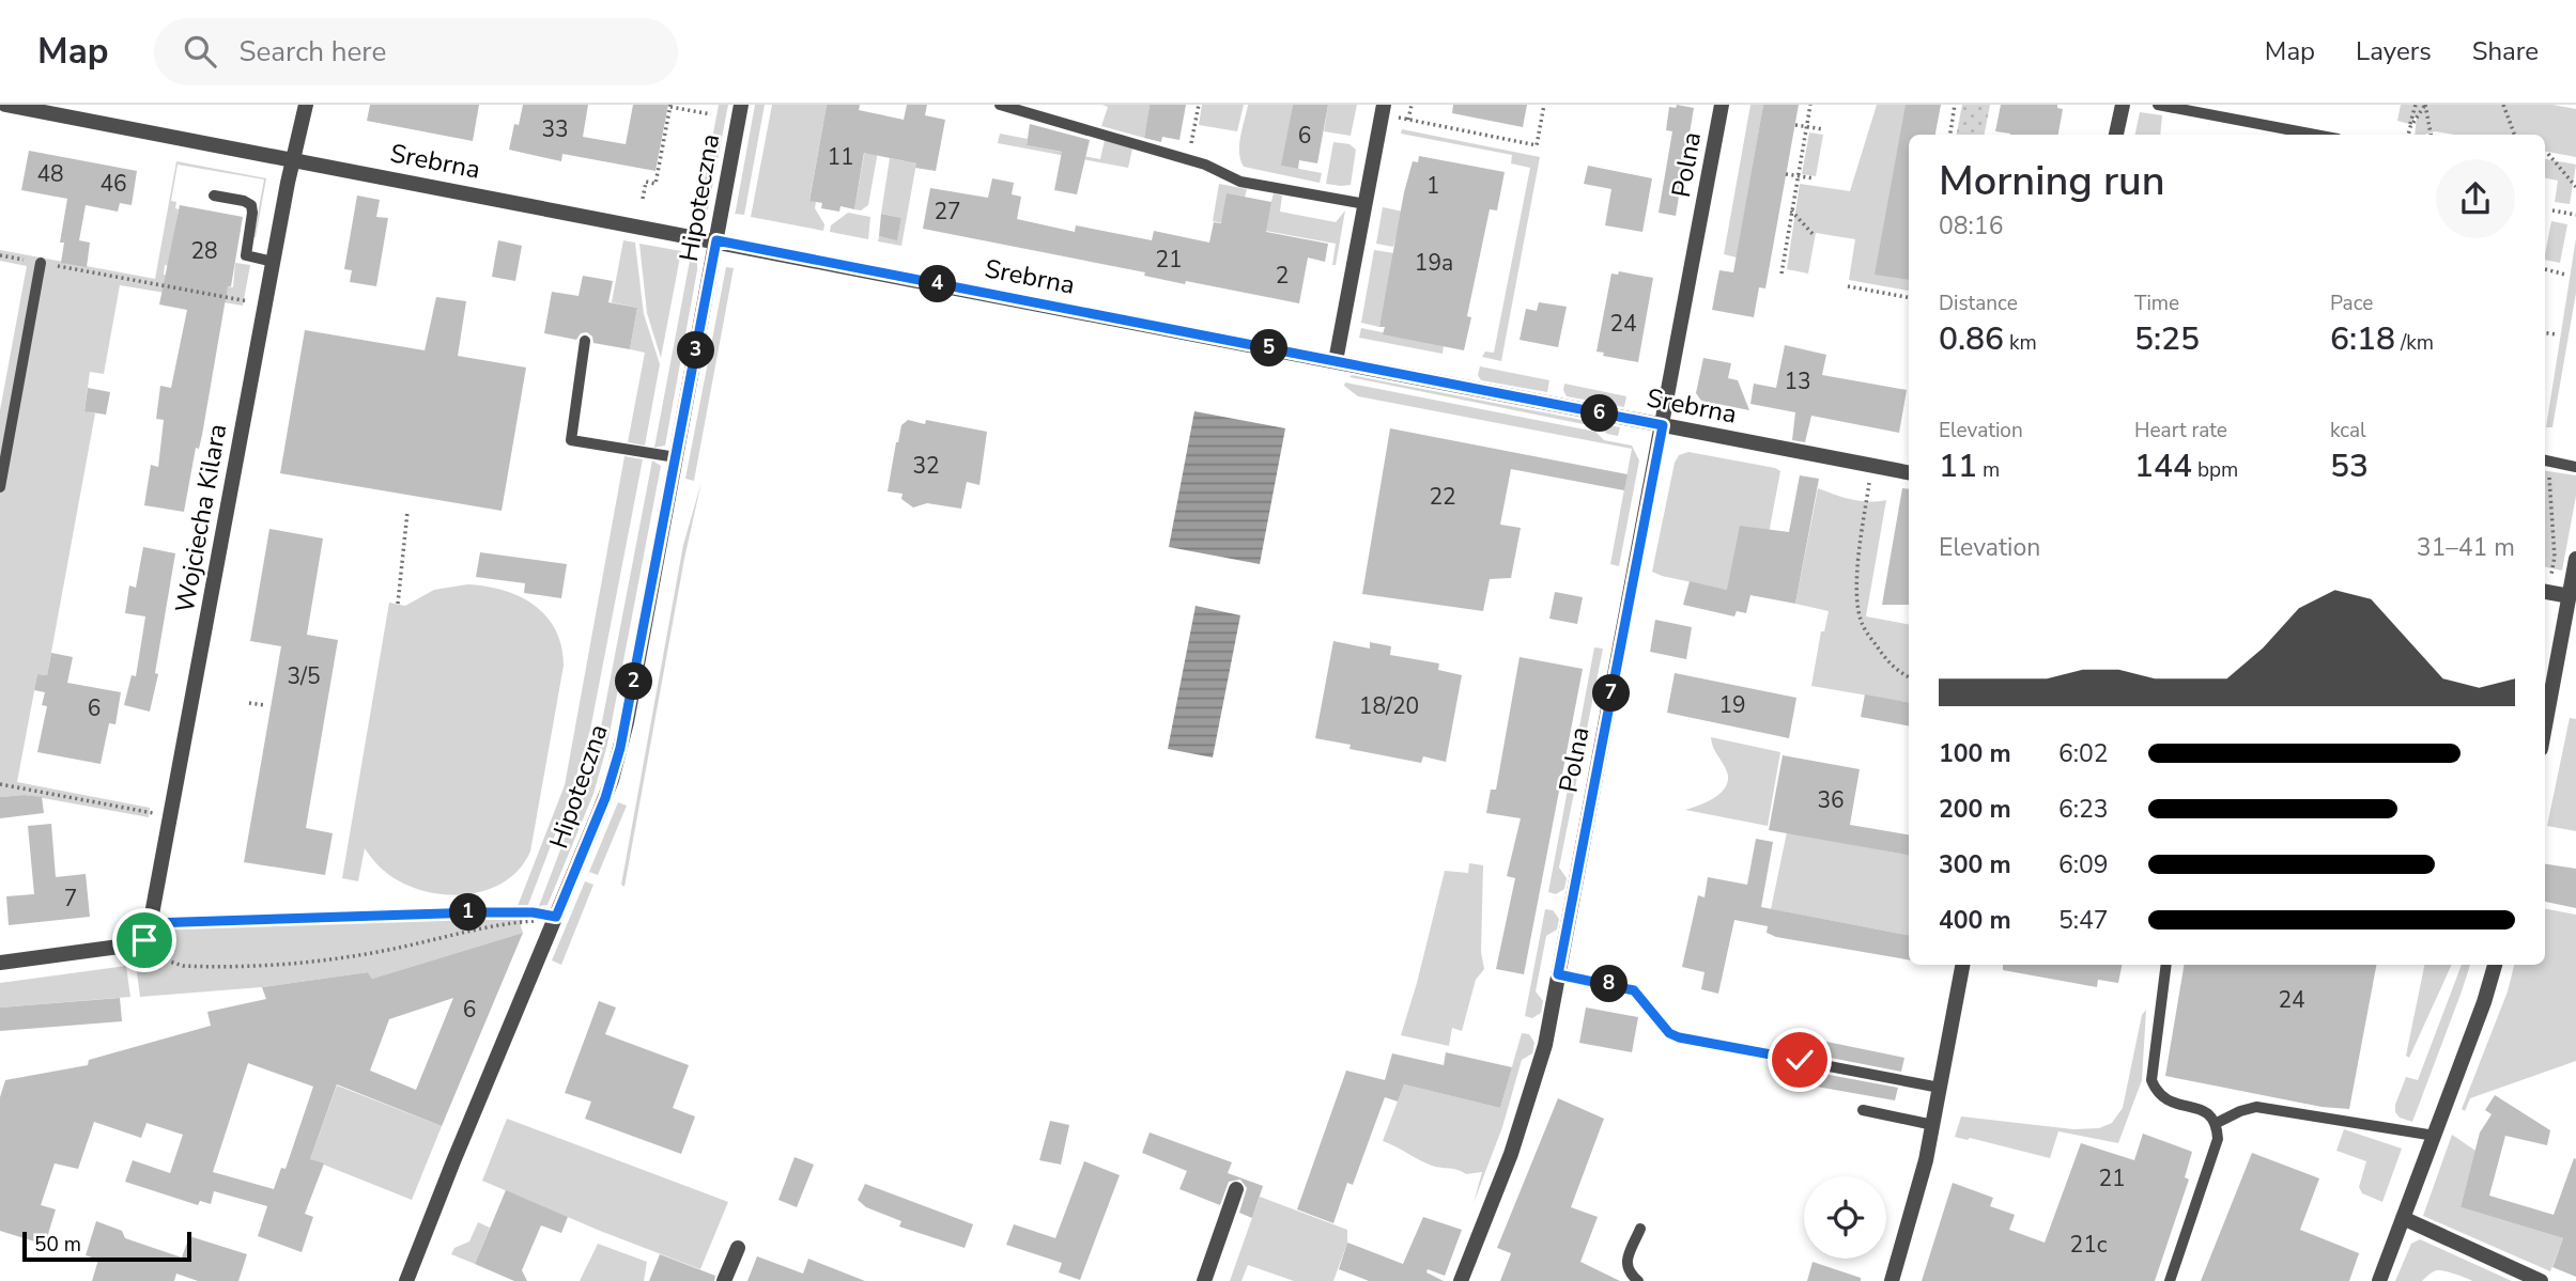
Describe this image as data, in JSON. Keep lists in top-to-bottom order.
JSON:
{
  "streets": {
    "street": [
      "Srebrna",
      "Polna",
      "Hipoteczna",
      "Wojciecha Kilara"
    ]
  },
  "crossings": [
    ["Srebrna", "Polna"],
    ["Srebrna", "Hipoteczna"],
    ["Srebrna", "Wojciecha Kilara"]
  ],
  "house_numbers": [
    "33",
    "6",
    "11",
    "48",
    "46",
    "1",
    "27",
    "28",
    "21",
    "19a",
    "2",
    "24",
    "13",
    "32",
    "22",
    "3/5",
    "19",
    "18/20",
    "6",
    "36",
    "7",
    "24",
    "6",
    "21",
    "21c"
  ],
  "scale_bar": "50 m",
  "page": {
    "header": "Map",
    "search": "Search here",
    "nav": ["Map", "Layers", "Share"],
    "heading": ["Morning run", "08:16"],
    "stats": [
      ["Distance", "0.86 km"],
      ["Time", "5:25"],
      ["Pace", "6:18 /km"],
      ["Elevation", "11 m"],
      ["Heart rate", "144 bpm"],
      ["kcal", "53"]
    ],
    "pins": [
      "4",
      "5",
      "3",
      "6",
      "2",
      "7",
      "1",
      "8"
    ],
    "chart": ["Elevation", "31–41 m"],
    "list": [
      {
        "name": "100 m",
        "note": "6:02"
      },
      {
        "name": "200 m",
        "note": "6:23"
      },
      {
        "name": "300 m",
        "note": "6:09"
      },
      {
        "name": "400 m",
        "note": "5:47"
      }
    ],
    "scale": "50 m"
  }
}
